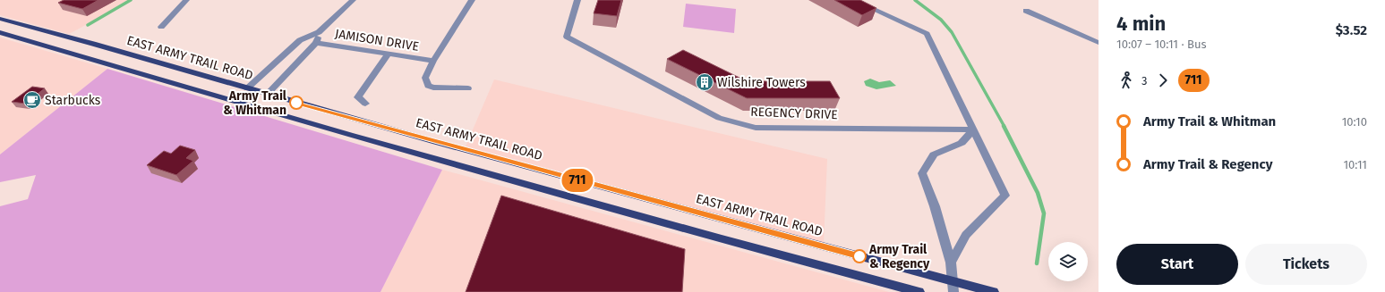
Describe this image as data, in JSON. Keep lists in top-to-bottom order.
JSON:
{
  "streets": {
    "main road": ["EAST ARMY TRAIL ROAD"],
    "street": ["JAMISON DRIVE", "REGENCY DRIVE"]
  },
  "places": {
    "building": ["Wilshire Towers"],
    "cafe": ["Starbucks"],
    "other": ["Army Trail & Whitman", "Army Trail & Regency"]
  },
  "lines": ["bus line 711"],
  "page": {
    "on_map": "711",
    "heading": ["4 min", "10:07 – 10:11 · Bus", "$3.52"],
    "legs": ["3", "711"],
    "list": [
      {
        "name": "Army Trail & Whitman",
        "value": "10:10"
      },
      {
        "name": "Army Trail & Regency",
        "value": "10:11"
      }
    ],
    "buttons": ["Start", "Tickets"]
  }
}
